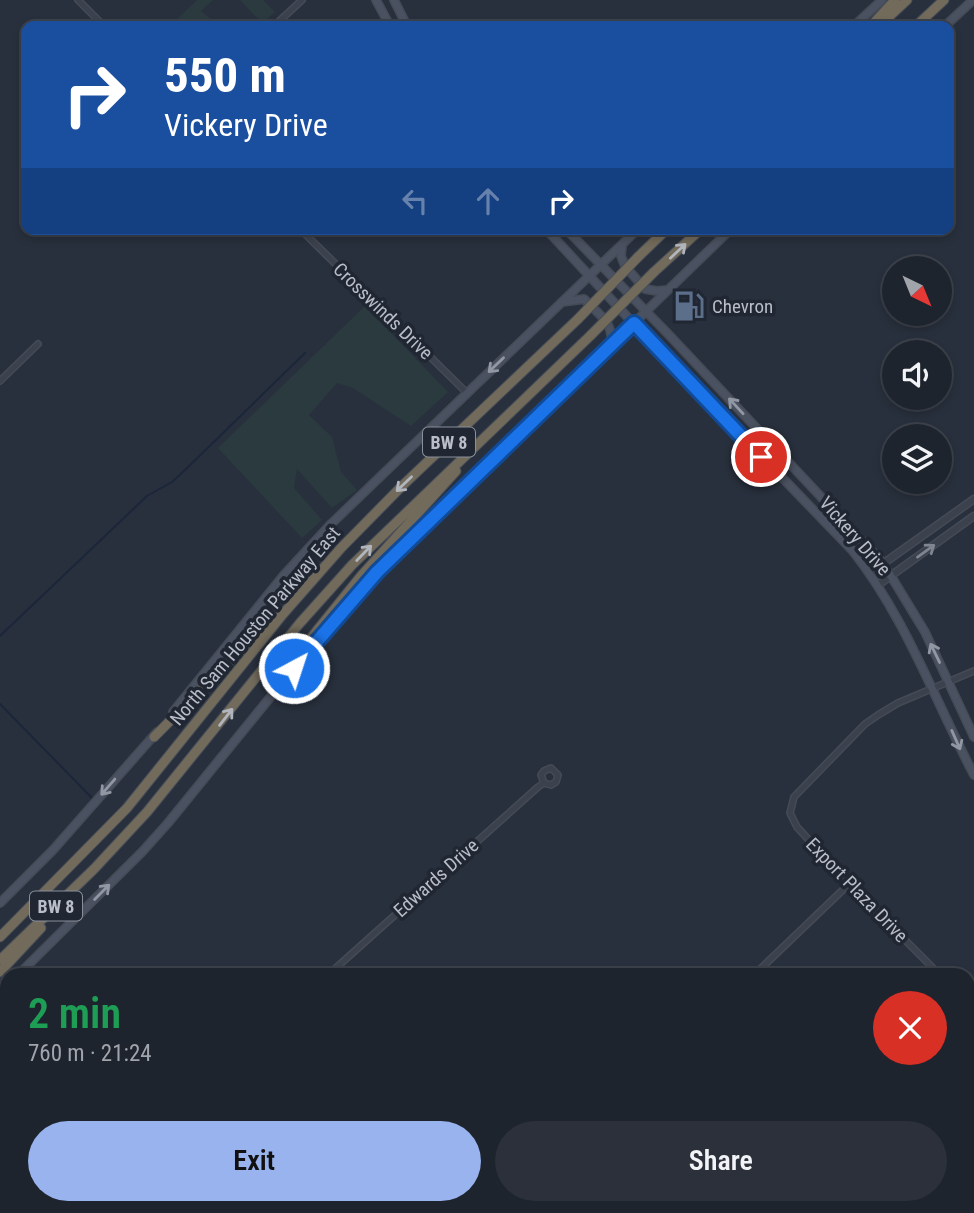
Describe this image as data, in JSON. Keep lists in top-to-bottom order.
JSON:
{
  "streets": {
    "highway": ["BW 8", "North Sam Houston Parkway East"],
    "main road": ["Vickery Drive"],
    "street": ["Crosswinds Drive", "Edwards Drive", "Export Plaza Drive"]
  },
  "crossings": [
    ["Crosswinds Drive", "North Sam Houston Parkway East"],
    ["Vickery Drive", "North Sam Houston Parkway East"],
    ["Vickery Drive", "Export Plaza Drive"]
  ],
  "places": {
    "fuel station": ["Chevron"]
  },
  "north": "bottom right",
  "page": {
    "turn": ["550 m", "Vickery Drive"],
    "heading": ["2 min", "760 m · 21:24"],
    "buttons": ["Exit", "Share"]
  }
}
